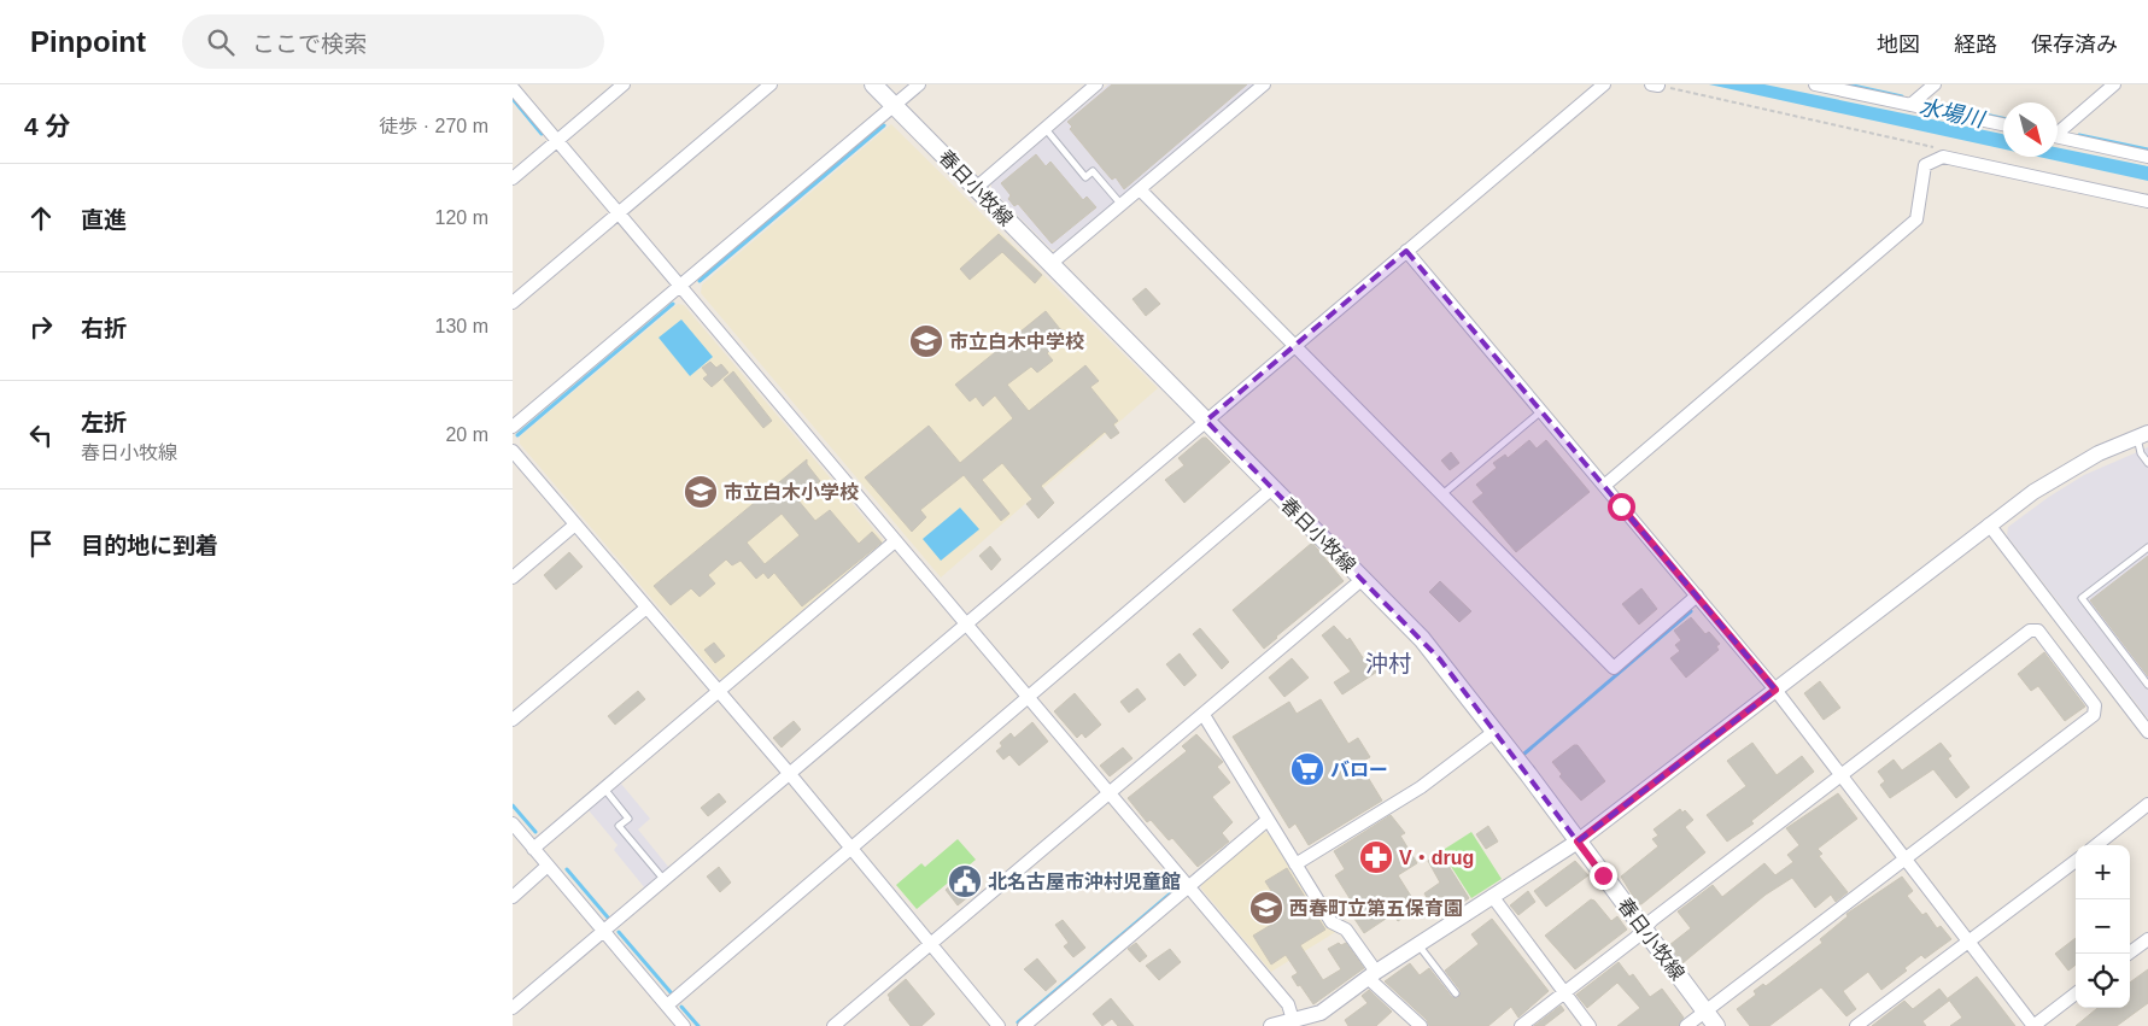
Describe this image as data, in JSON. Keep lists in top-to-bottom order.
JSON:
{
  "streets": {
    "main road": ["春日小牧線"]
  },
  "districts": ["沖村"],
  "water": ["水場川"],
  "places": {
    "school or university": ["市立白木中学校", "市立白木小学校", "西春町立第五保育園"],
    "supermarket": ["バロー"],
    "pharmacy": ["V・drug"],
    "public building": ["北名古屋市沖村児童館"]
  },
  "north": "bottom right",
  "page": {
    "header": "Pinpoint",
    "search": "ここで検索",
    "nav": ["地図", "経路", "保存済み"],
    "heading": ["4 分", "徒歩 · 270 m"],
    "list": [
      ["直進", "120 m"],
      ["右折", "130 m"],
      ["左折", "春日小牧線", "20 m"],
      "目的地に到着"
    ],
    "map_buttons": ["+", "−"]
  }
}
